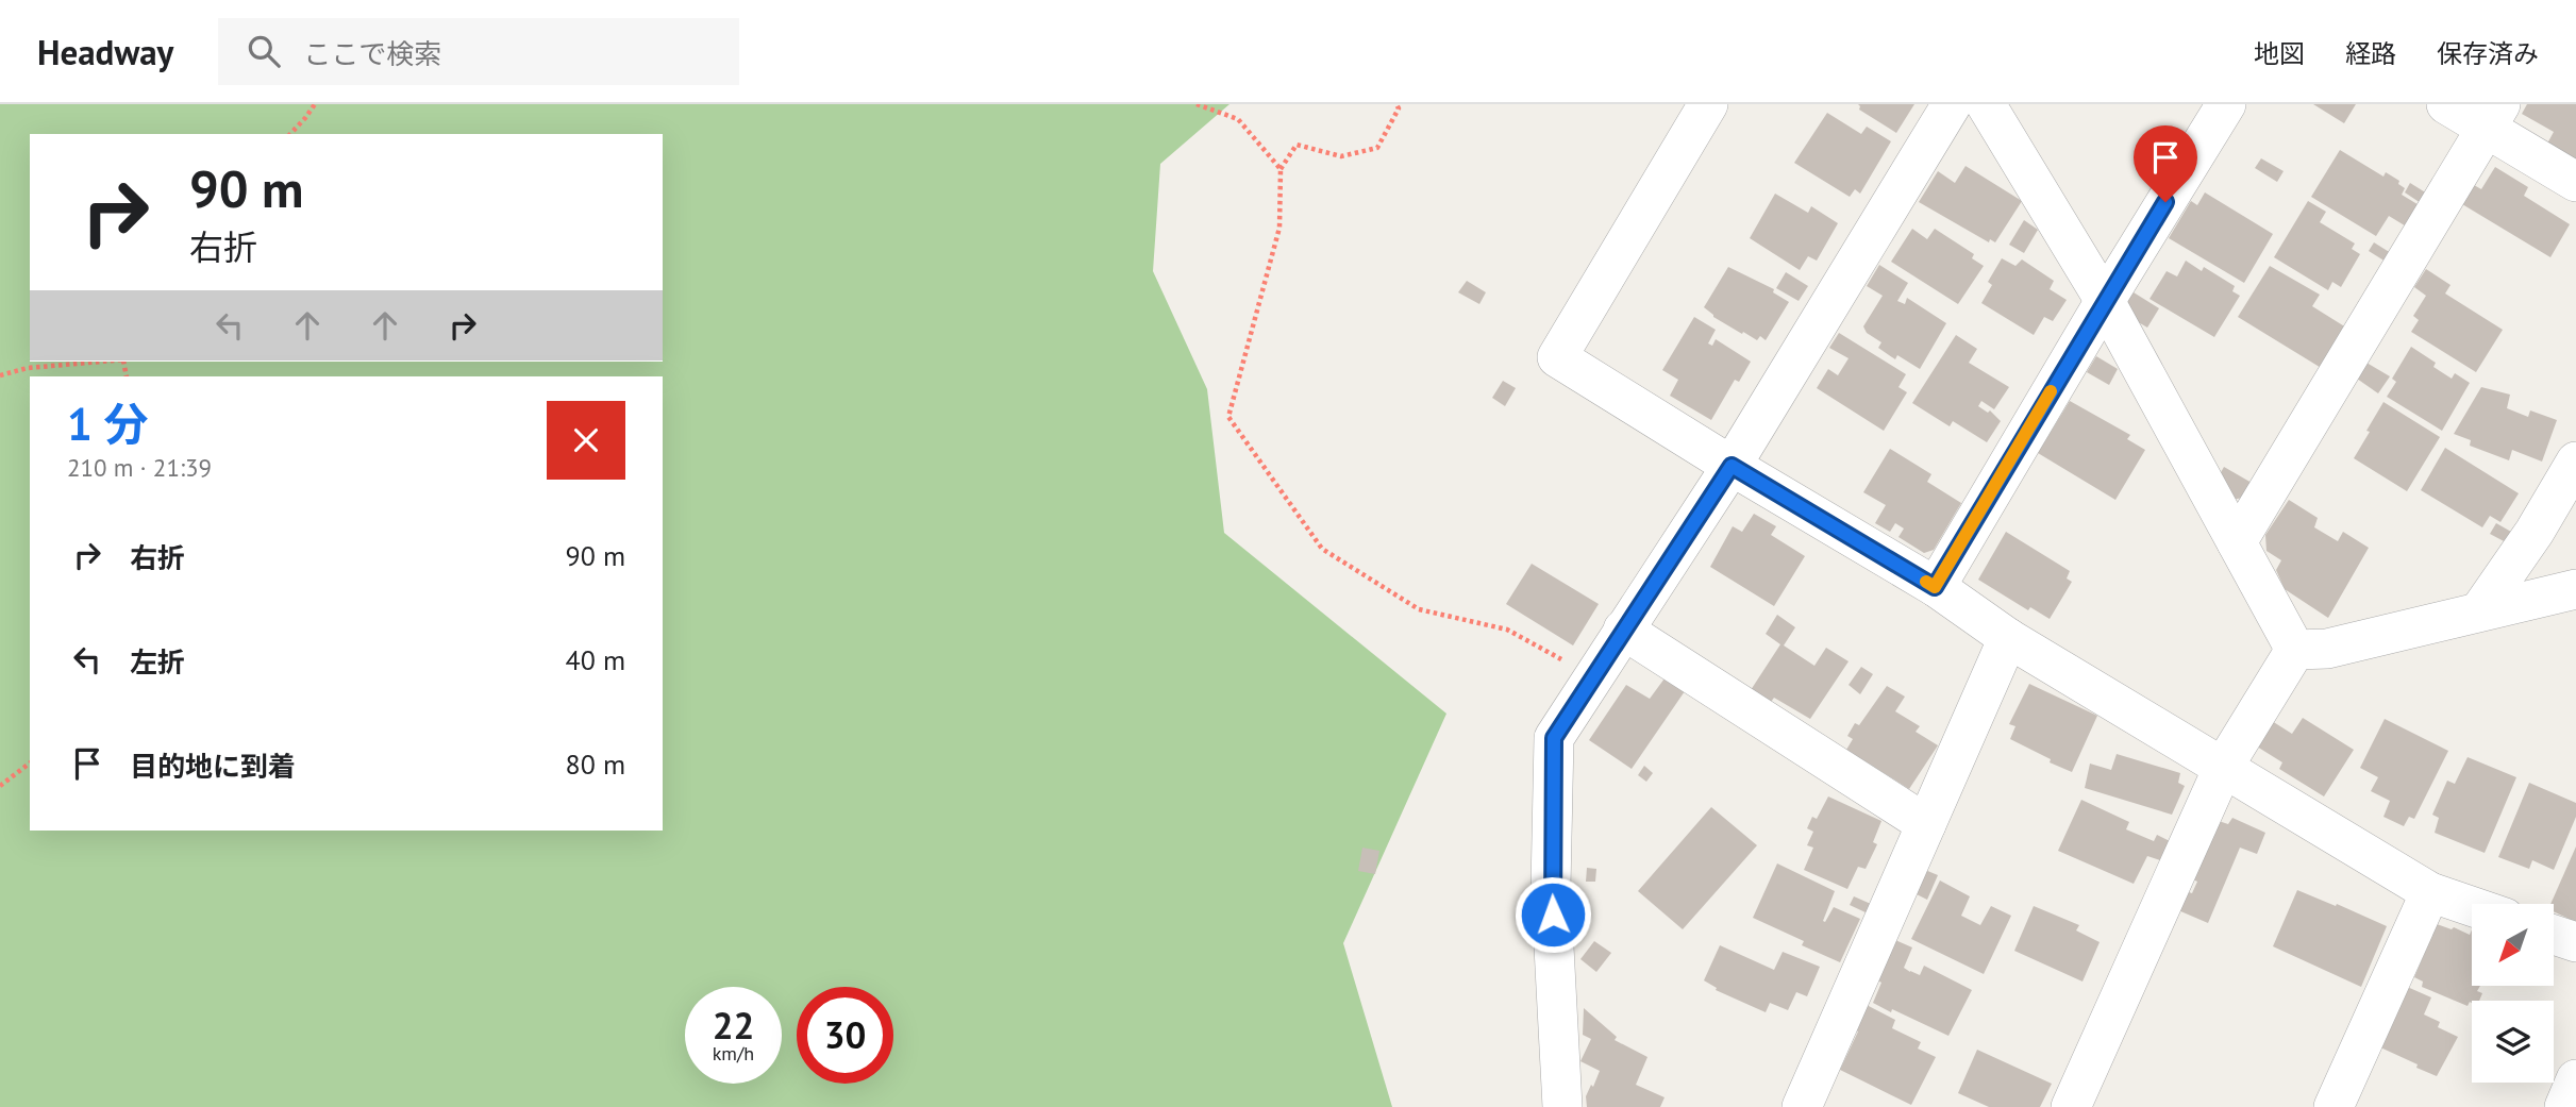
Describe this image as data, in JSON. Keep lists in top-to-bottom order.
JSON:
{
  "north": "bottom left",
  "page": {
    "header": "Headway",
    "search": "ここで検索",
    "nav": ["地図", "経路", "保存済み"],
    "turn": ["90 m", "右折"],
    "heading": ["1 分", "210 m · 21:39"],
    "list": [
      {
        "name": "右折",
        "value": "90 m"
      },
      {
        "name": "左折",
        "value": "40 m"
      },
      {
        "name": "目的地に到着",
        "value": "80 m"
      }
    ],
    "speed": "22 km/h",
    "limit": "30"
  }
}
